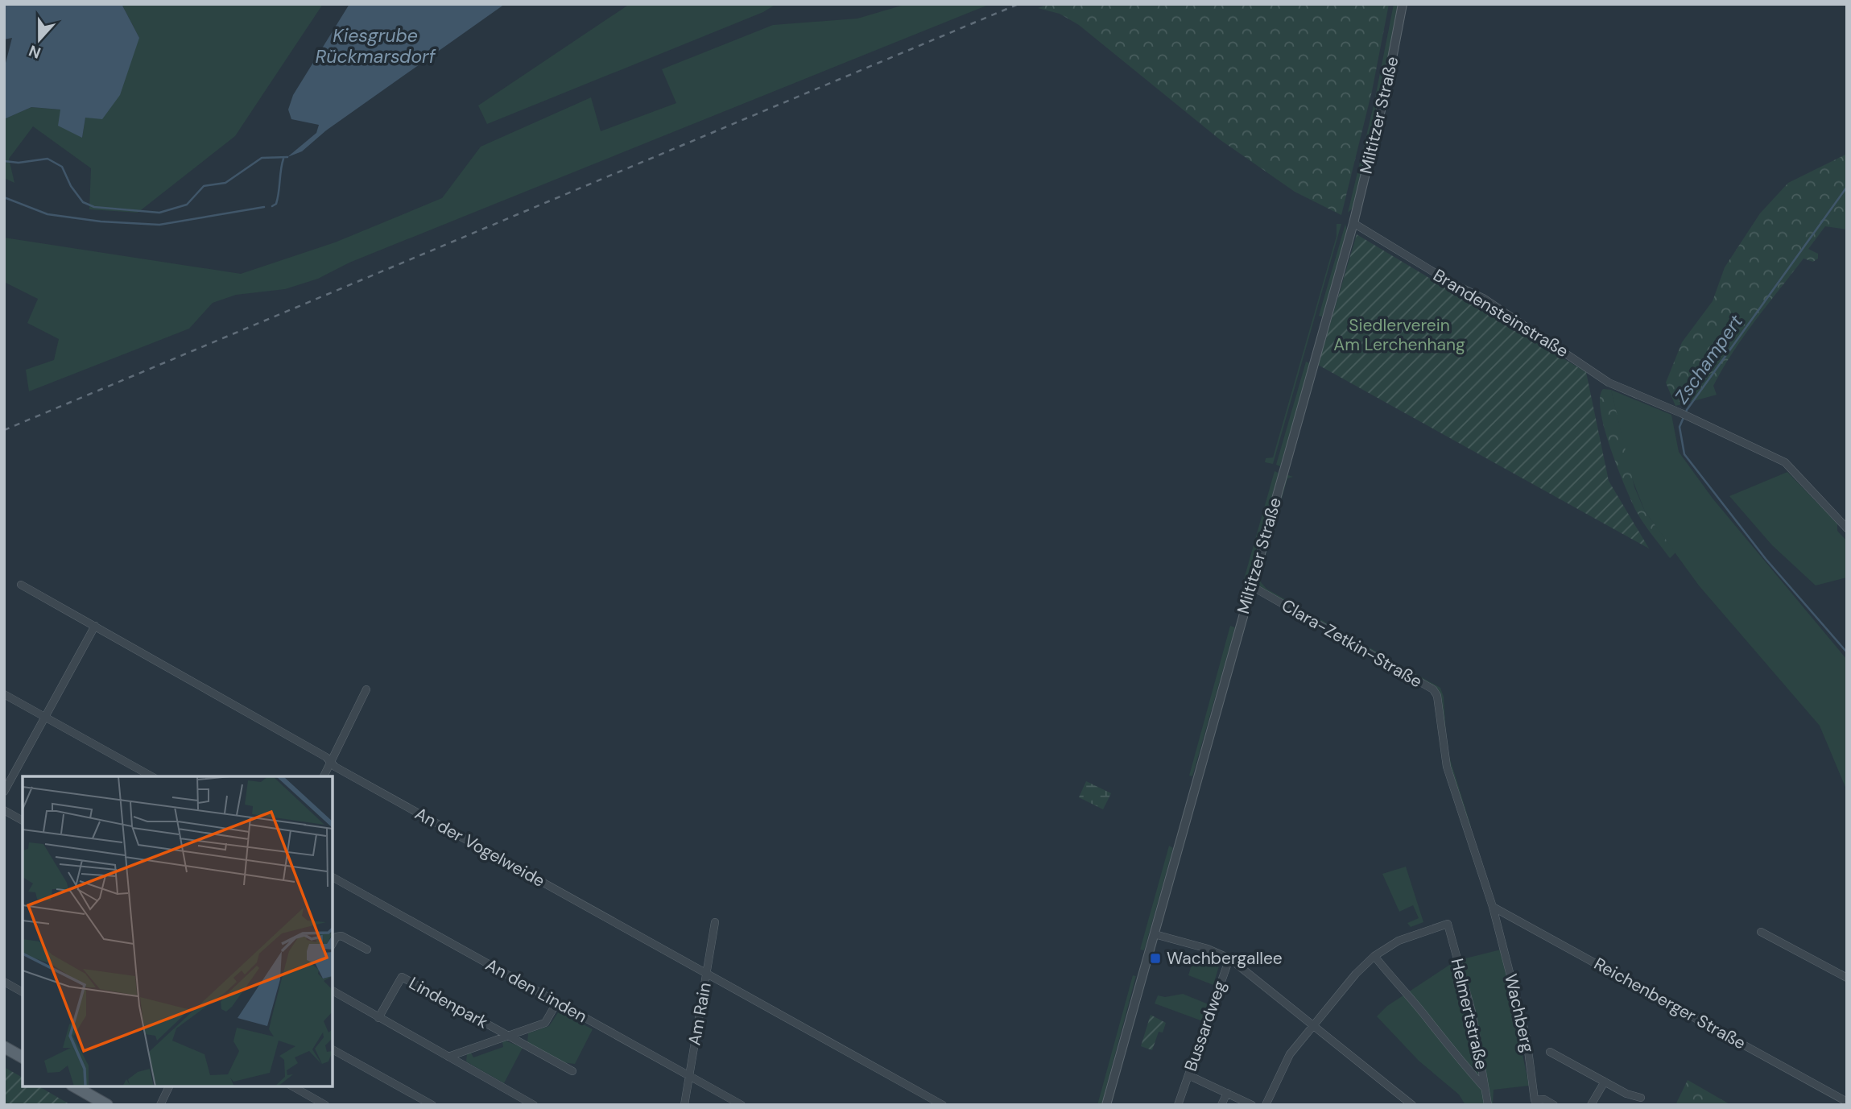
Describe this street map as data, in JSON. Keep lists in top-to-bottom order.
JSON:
{
  "streets": {
    "street": [
      "Miltitzer Straße",
      "Brandensteinstraße",
      "Clara-Zetkin-Straße",
      "An der Vogelweide",
      "An den Linden",
      "Lindenpark",
      "Reichenberger Straße",
      "Wachberg",
      "Am Rain",
      "Helmertstraße",
      "Bussardweg"
    ]
  },
  "crossings": [
    ["Miltitzer Straße", "Brandensteinstraße"],
    ["Miltitzer Straße", "Clara-Zetkin-Straße"],
    ["Miltitzer Straße", "Bussardweg"],
    ["Clara-Zetkin-Straße", "Reichenberger Straße"],
    ["Clara-Zetkin-Straße", "Wachberg"],
    ["An der Vogelweide", "Am Rain"],
    ["An den Linden", "Lindenpark"],
    ["An den Linden", "Am Rain"],
    ["Reichenberger Straße", "Wachberg"]
  ],
  "water": ["Kiesgrube Rückmarsdorf", "Zschampert"],
  "parks": ["Siedlerverein Am Lerchenhang"],
  "places": {
    "transit": ["Wachbergallee"]
  },
  "north": "bottom"
}
